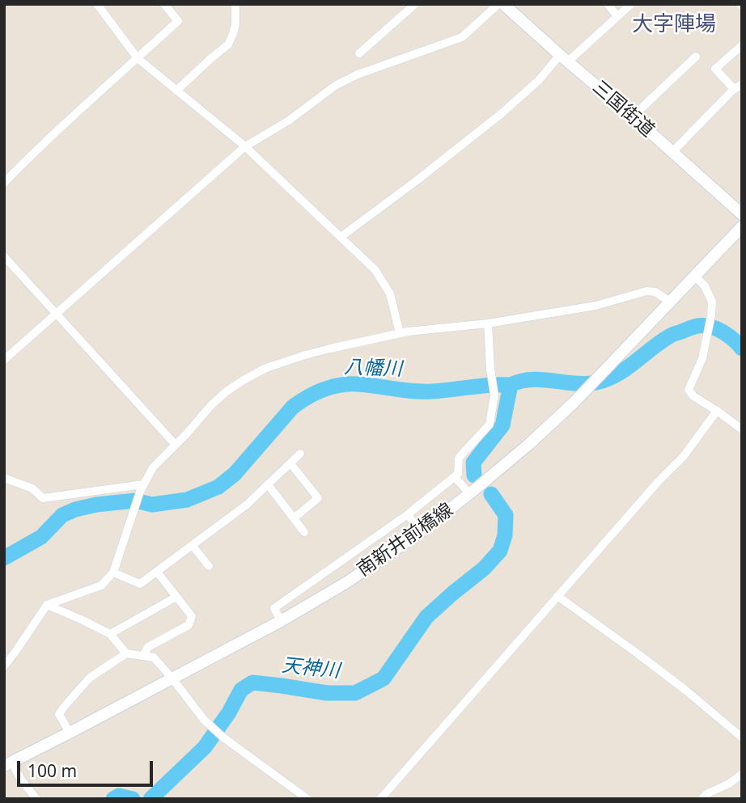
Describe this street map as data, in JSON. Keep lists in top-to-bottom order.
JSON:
{
  "streets": {
    "main road": ["三国街道", "南新井前橋線"]
  },
  "districts": ["大字陣場"],
  "water": ["八幡川", "天神川"],
  "scale_bar": "100 m"
}
